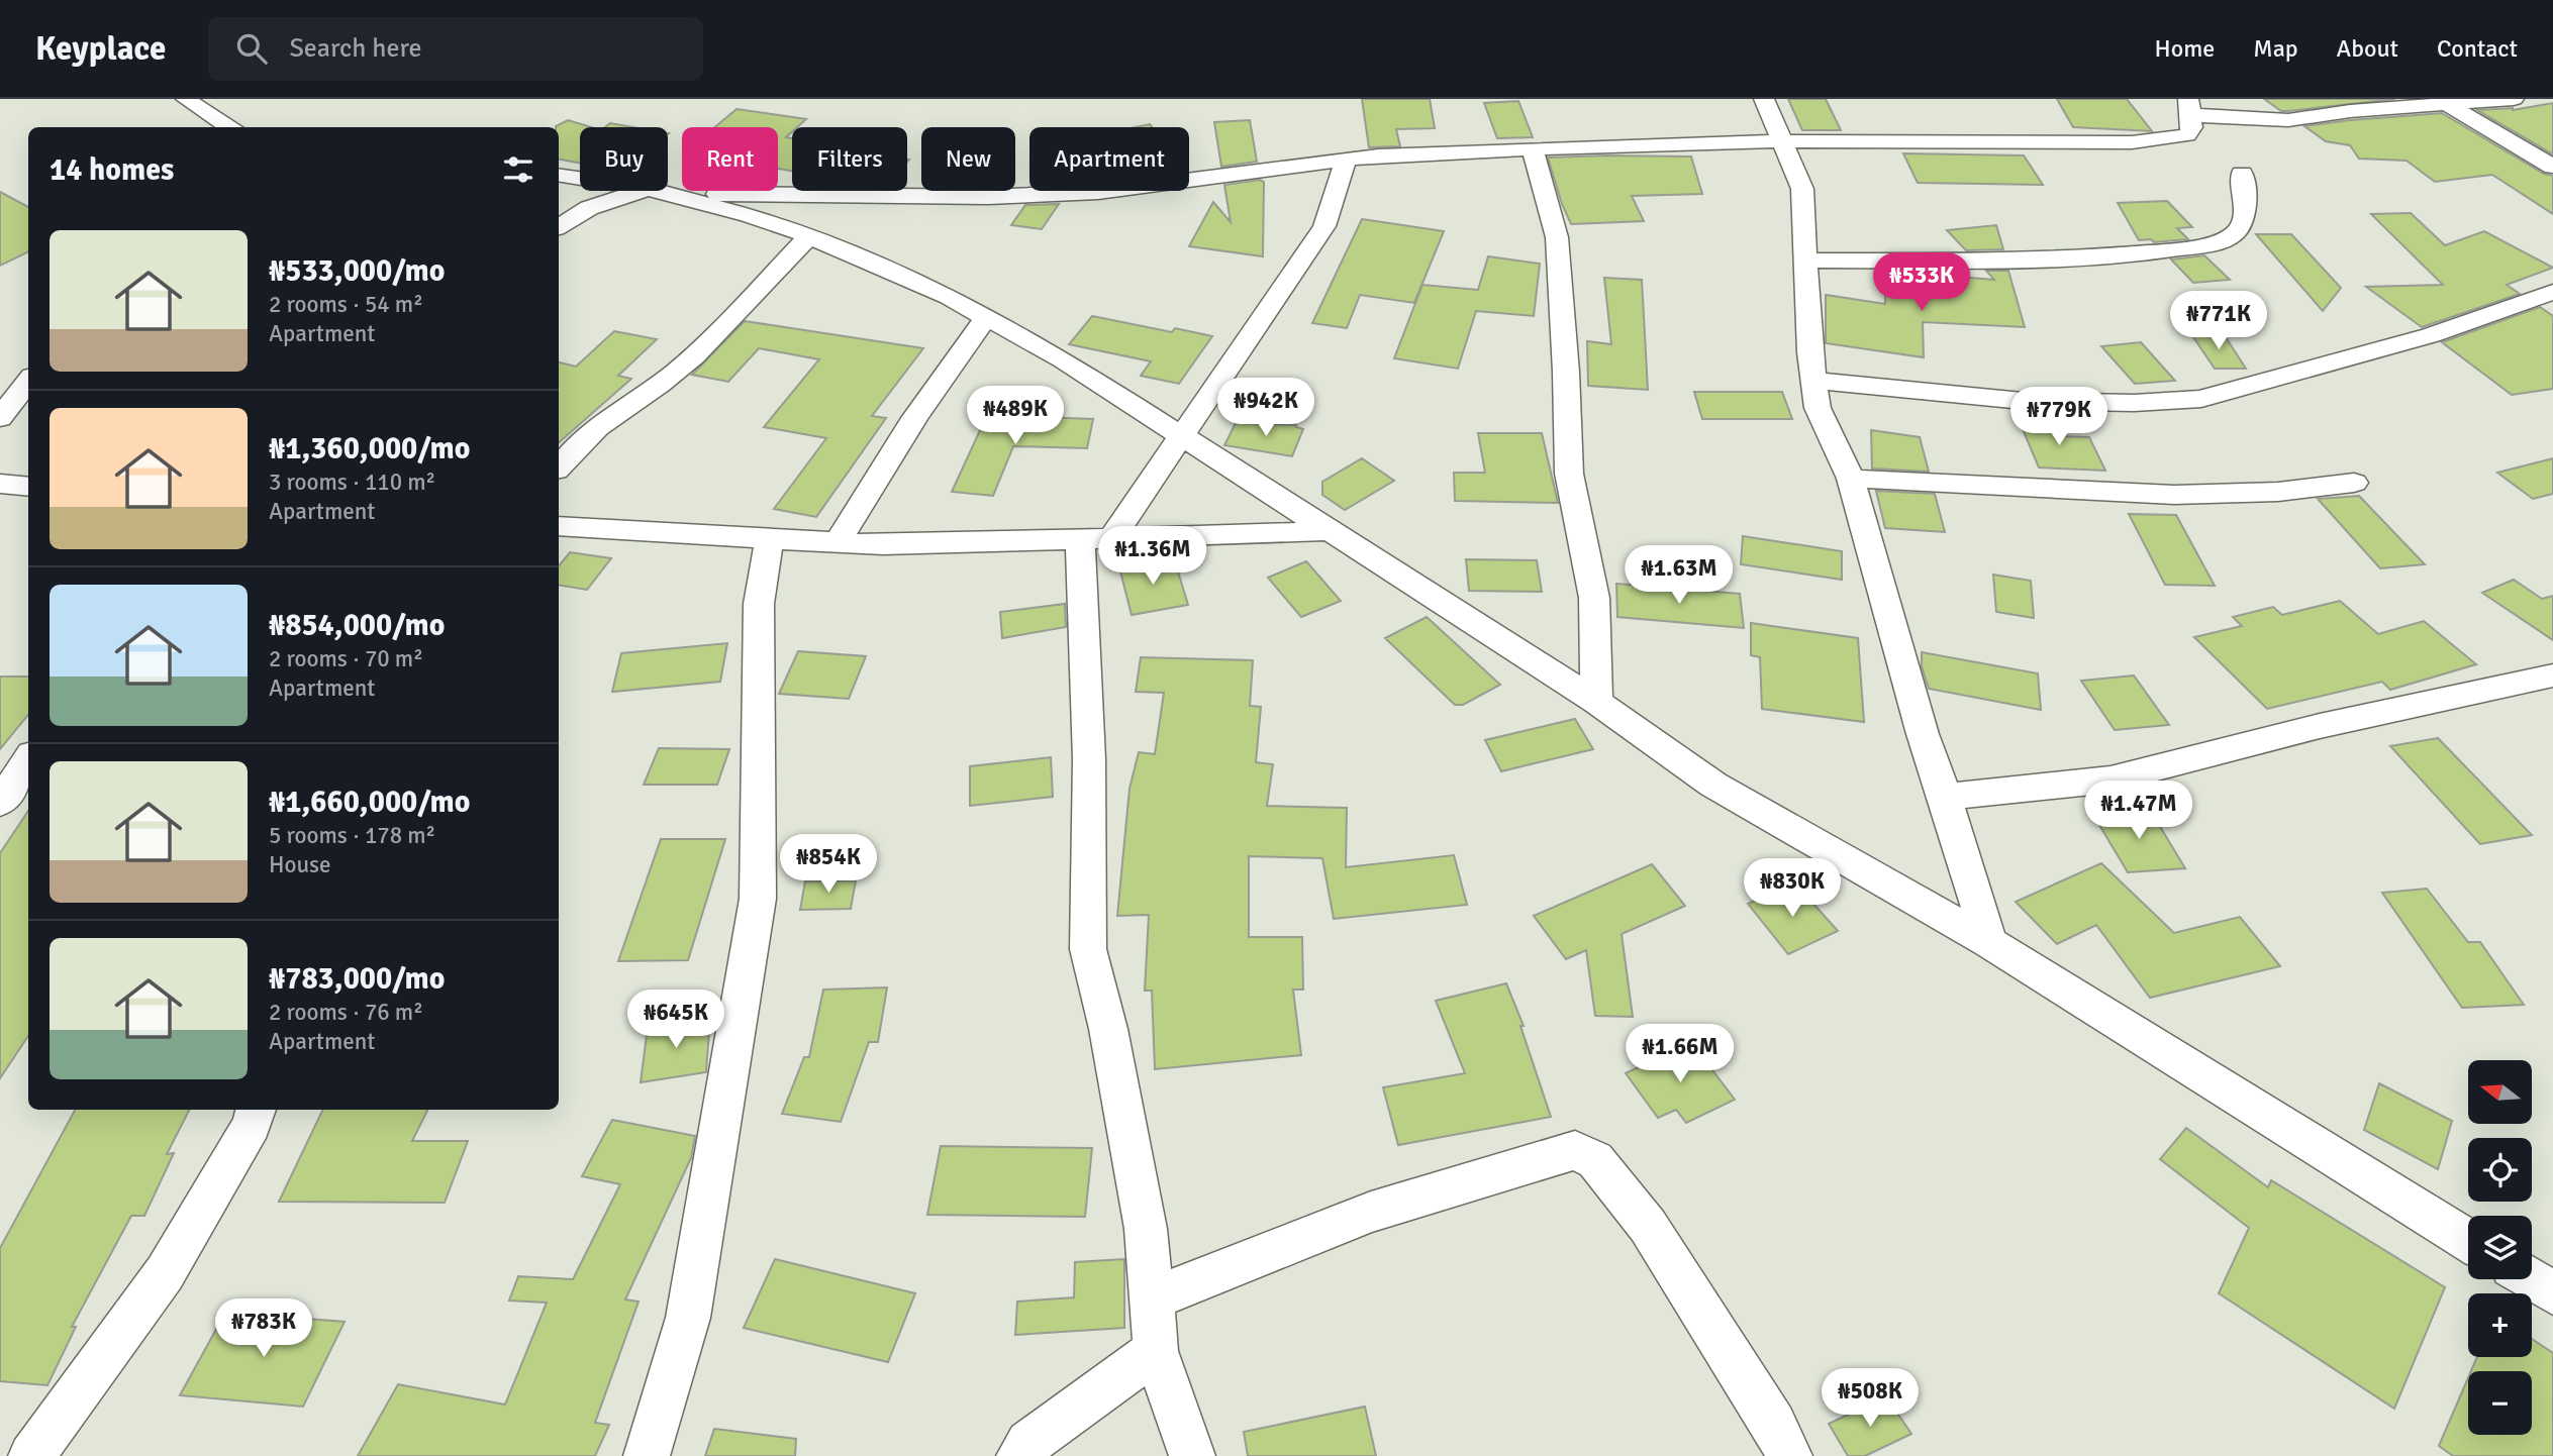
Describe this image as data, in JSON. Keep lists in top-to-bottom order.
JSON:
{
  "north": "left",
  "page": {
    "header": "Keyplace",
    "search": "Search here",
    "nav": [
      "Home",
      "Map",
      "About",
      "Contact"
    ],
    "chip": [
      "Buy",
      "Rent",
      "Filters",
      "New",
      "Apartment"
    ],
    "heading": "14 homes",
    "list": [
      {
        "name": "₦533,000/mo",
        "note": "2 rooms · 54 m² · Apartment"
      },
      {
        "name": "₦1,360,000/mo",
        "note": "3 rooms · 110 m² · Apartment"
      },
      {
        "name": "₦854,000/mo",
        "note": "2 rooms · 70 m² · Apartment"
      },
      {
        "name": "₦1,660,000/mo",
        "note": "5 rooms · 178 m² · House"
      },
      {
        "name": "₦783,000/mo",
        "note": "2 rooms · 76 m² · Apartment"
      }
    ],
    "price": [
      "₦533K",
      "₦771K",
      "₦942K",
      "₦489K",
      "₦779K",
      "₦1.36M",
      "₦1.63M",
      "₦1.47M",
      "₦854K",
      "₦830K",
      "₦645K",
      "₦1.66M",
      "₦783K",
      "₦508K"
    ],
    "map_buttons": ["+", "−"]
  }
}
